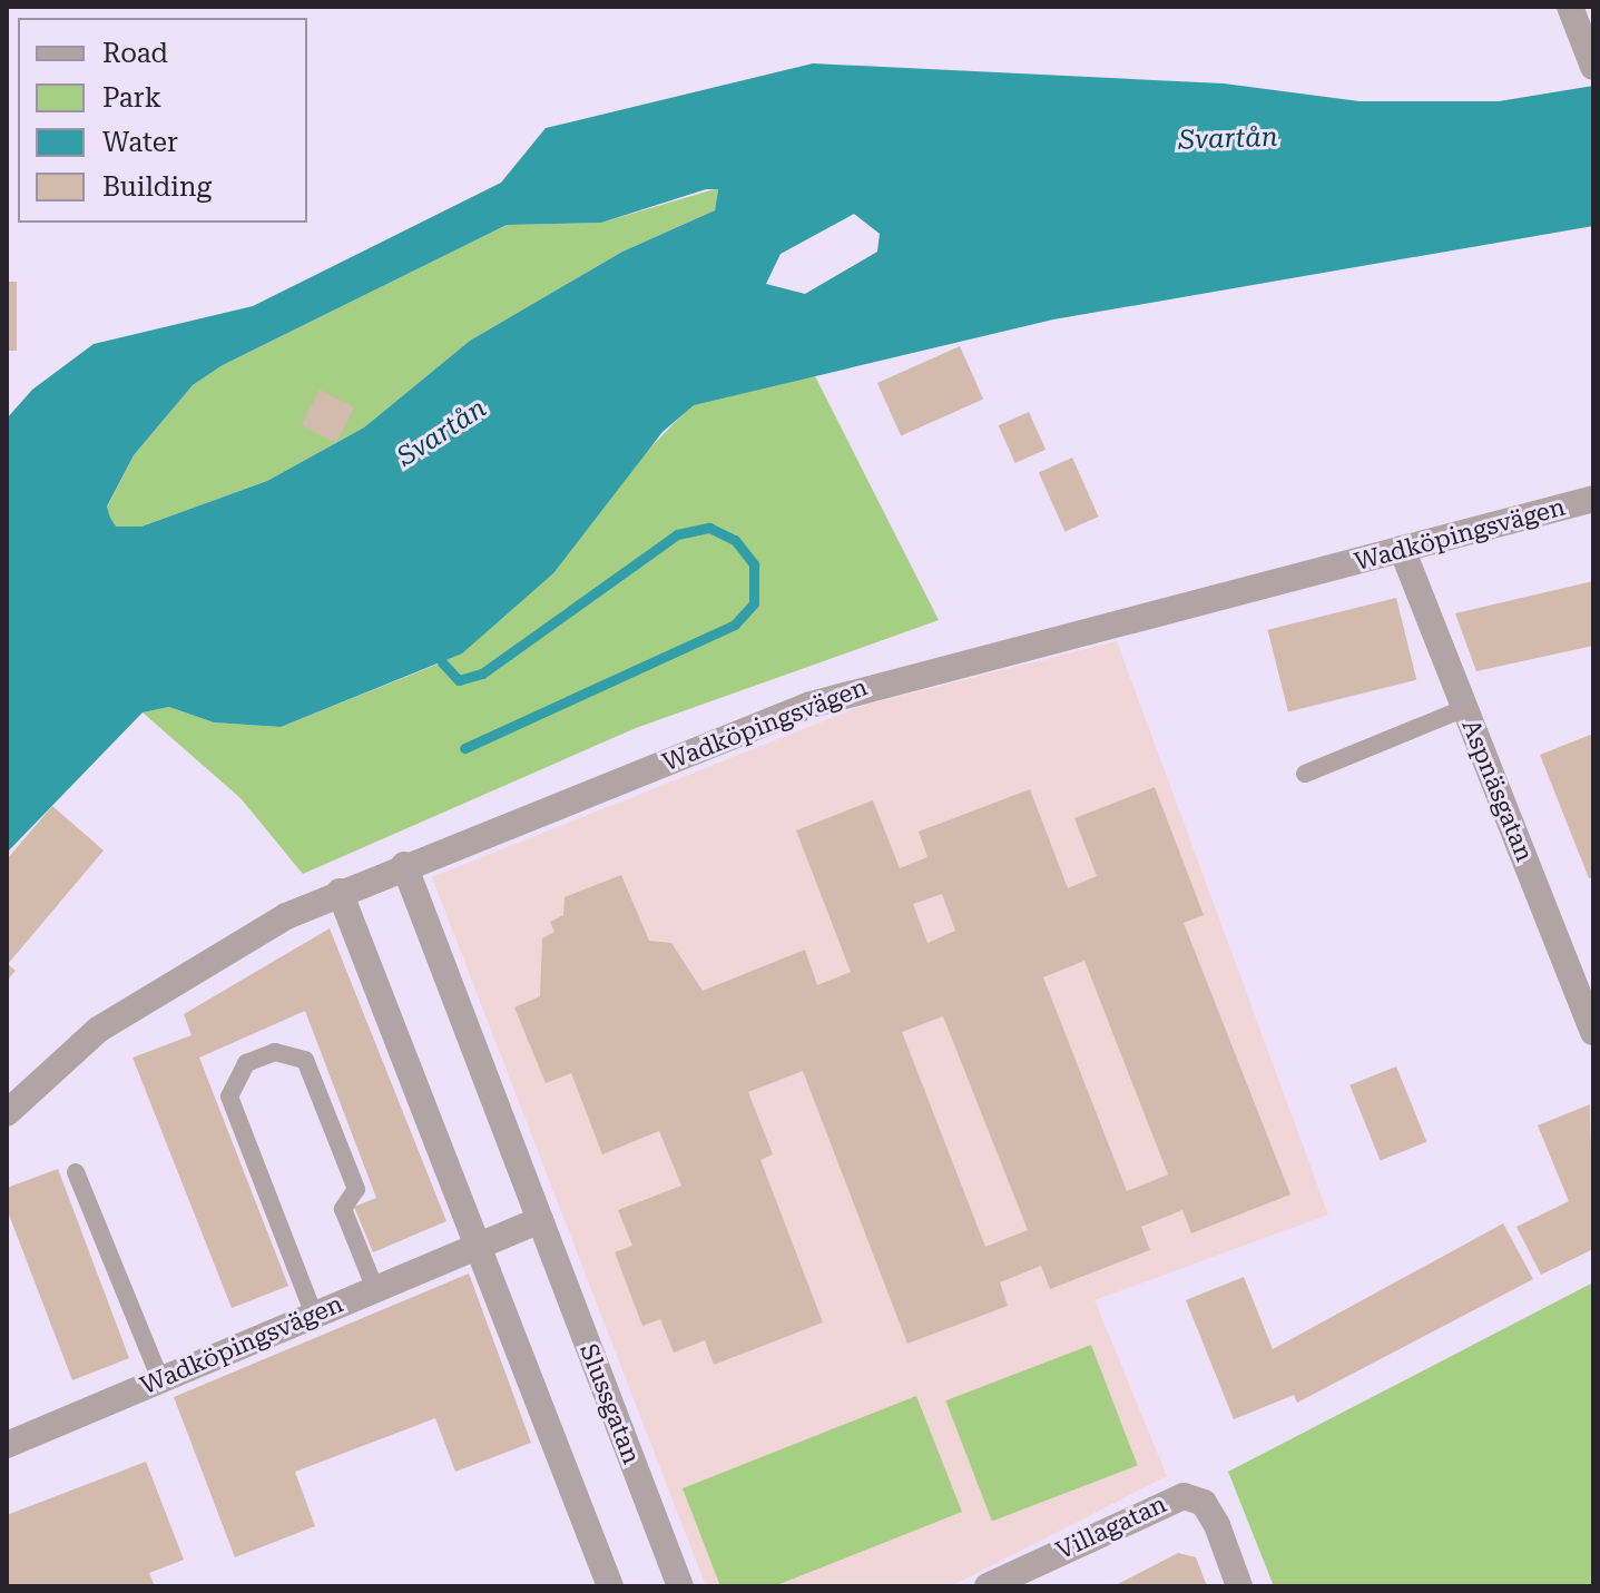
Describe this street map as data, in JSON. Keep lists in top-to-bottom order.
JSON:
{
  "streets": {
    "street": [
      "Wadköpingsvägen",
      "Aspnäsgatan",
      "Slussgatan",
      "Villagatan"
    ]
  },
  "crossings": [
    ["Wadköpingsvägen", "Aspnäsgatan"],
    ["Wadköpingsvägen", "Slussgatan"]
  ],
  "water": ["Svartån"],
  "legend": [
    "Road",
    "Park",
    "Water",
    "Building"
  ]
}
